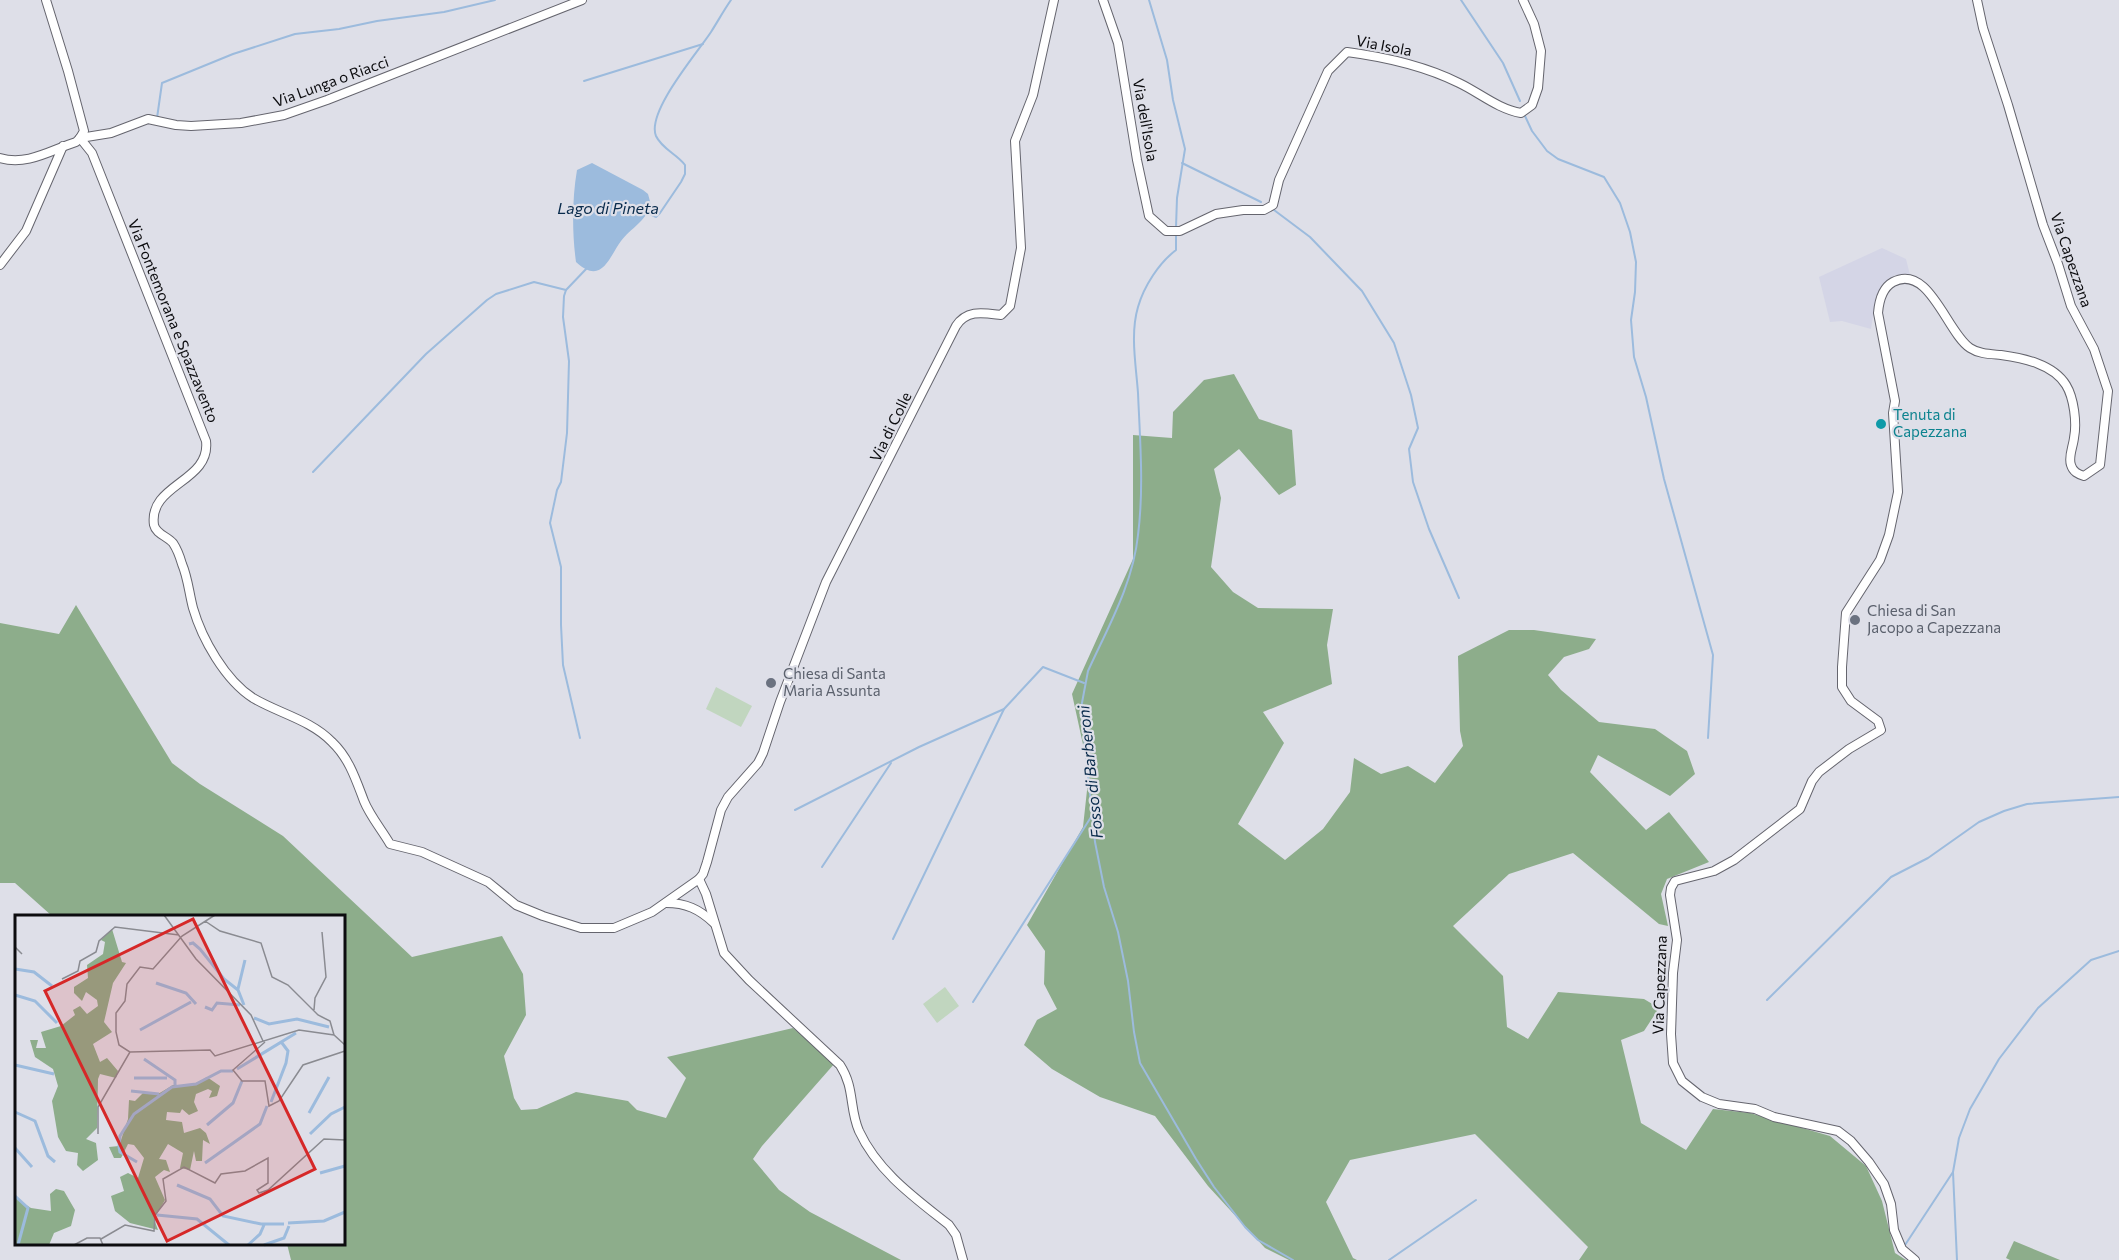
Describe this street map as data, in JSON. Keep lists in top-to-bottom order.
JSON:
{
  "streets": {
    "street": [
      "Via Isola",
      "Via Lunga o Riacci",
      "Via dell'Isola",
      "Via Capezzana",
      "Via Fontemorana e Spazzavento",
      "Via di Colle"
    ]
  },
  "crossings": [
    ["Via Isola", "Via dell'Isola"],
    ["Via Lunga o Riacci", "Via Fontemorana e Spazzavento"],
    ["Via Fontemorana e Spazzavento", "Via di Colle"]
  ],
  "water": ["Lago di Pineta", "Fosso di Barberoni"],
  "places": ["Tenuta di Capezzana", "Chiesa di San Jacopo a Capezzana", "Chiesa di Santa Maria Assunta"]
}
